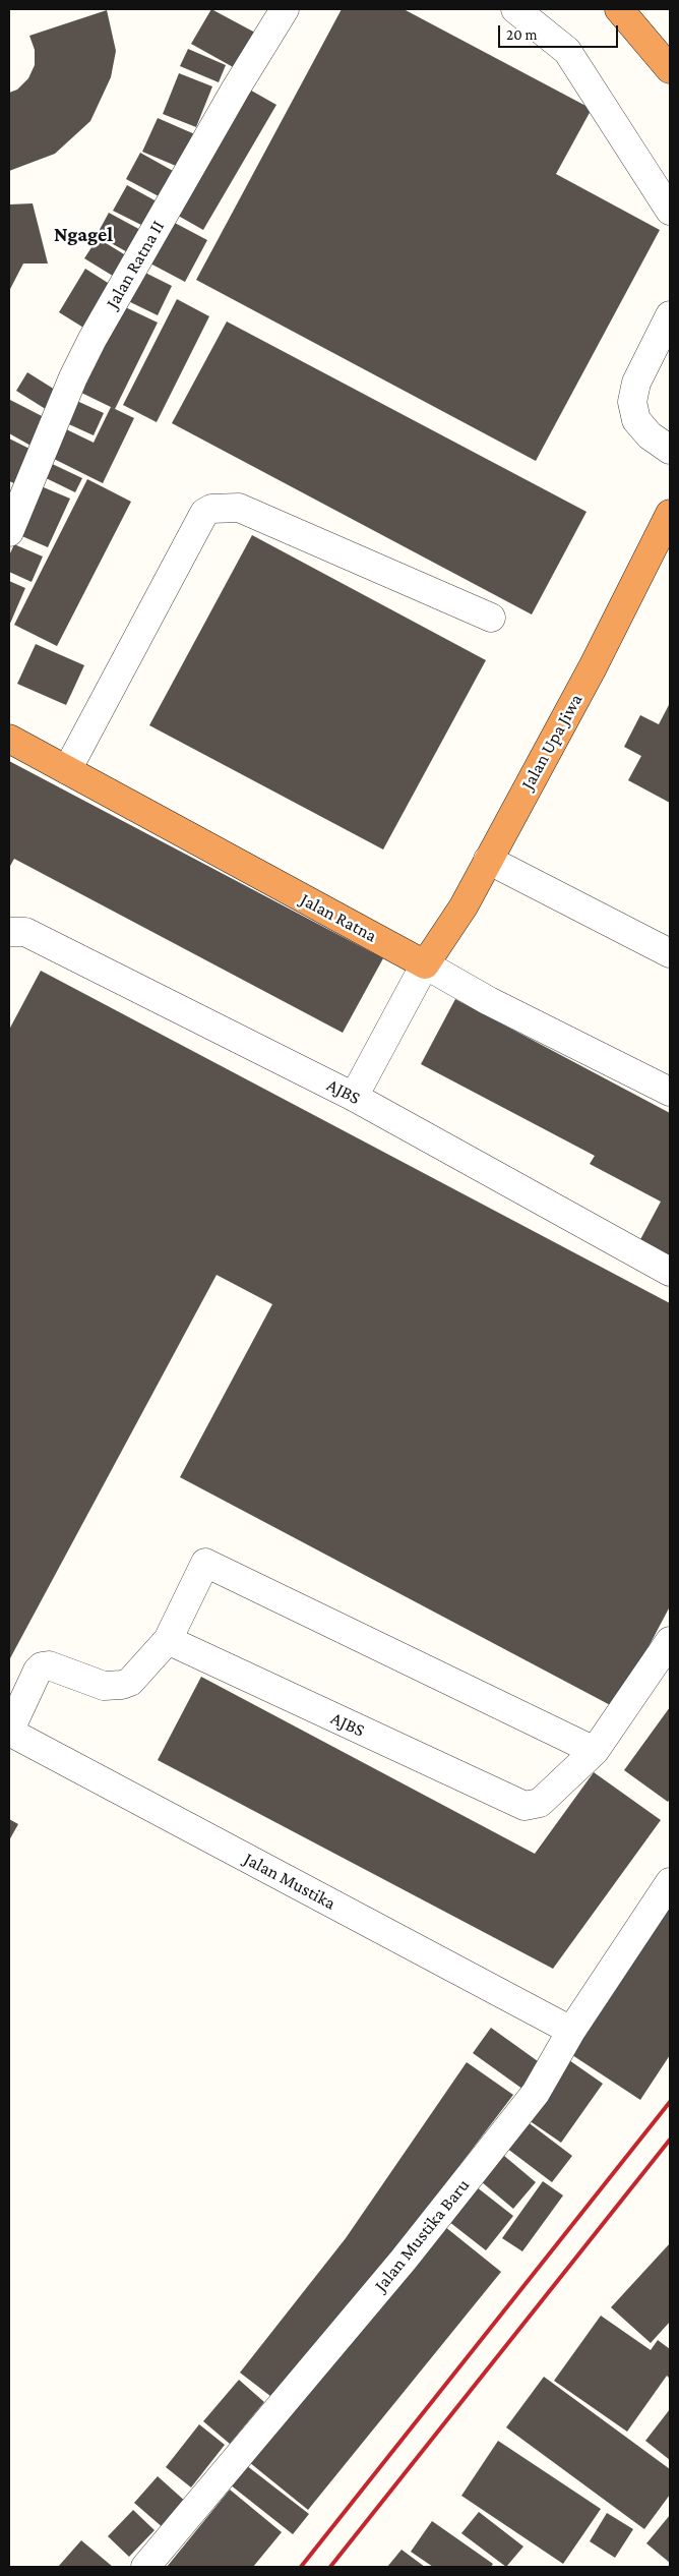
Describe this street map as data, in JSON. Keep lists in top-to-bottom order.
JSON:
{
  "streets": {
    "highway": ["Jalan Upa Jiwa", "Jalan Ratna"],
    "street": [
      "Jalan Ratna II",
      "AJBS",
      "Jalan Mustika",
      "Jalan Mustika Baru"
    ]
  },
  "crossings": [
    ["Jalan Upa Jiwa", "Jalan Ratna"],
    ["Jalan Mustika", "Jalan Mustika Baru"]
  ],
  "districts": ["Ngagel"],
  "scale_bar": "20 m"
}
